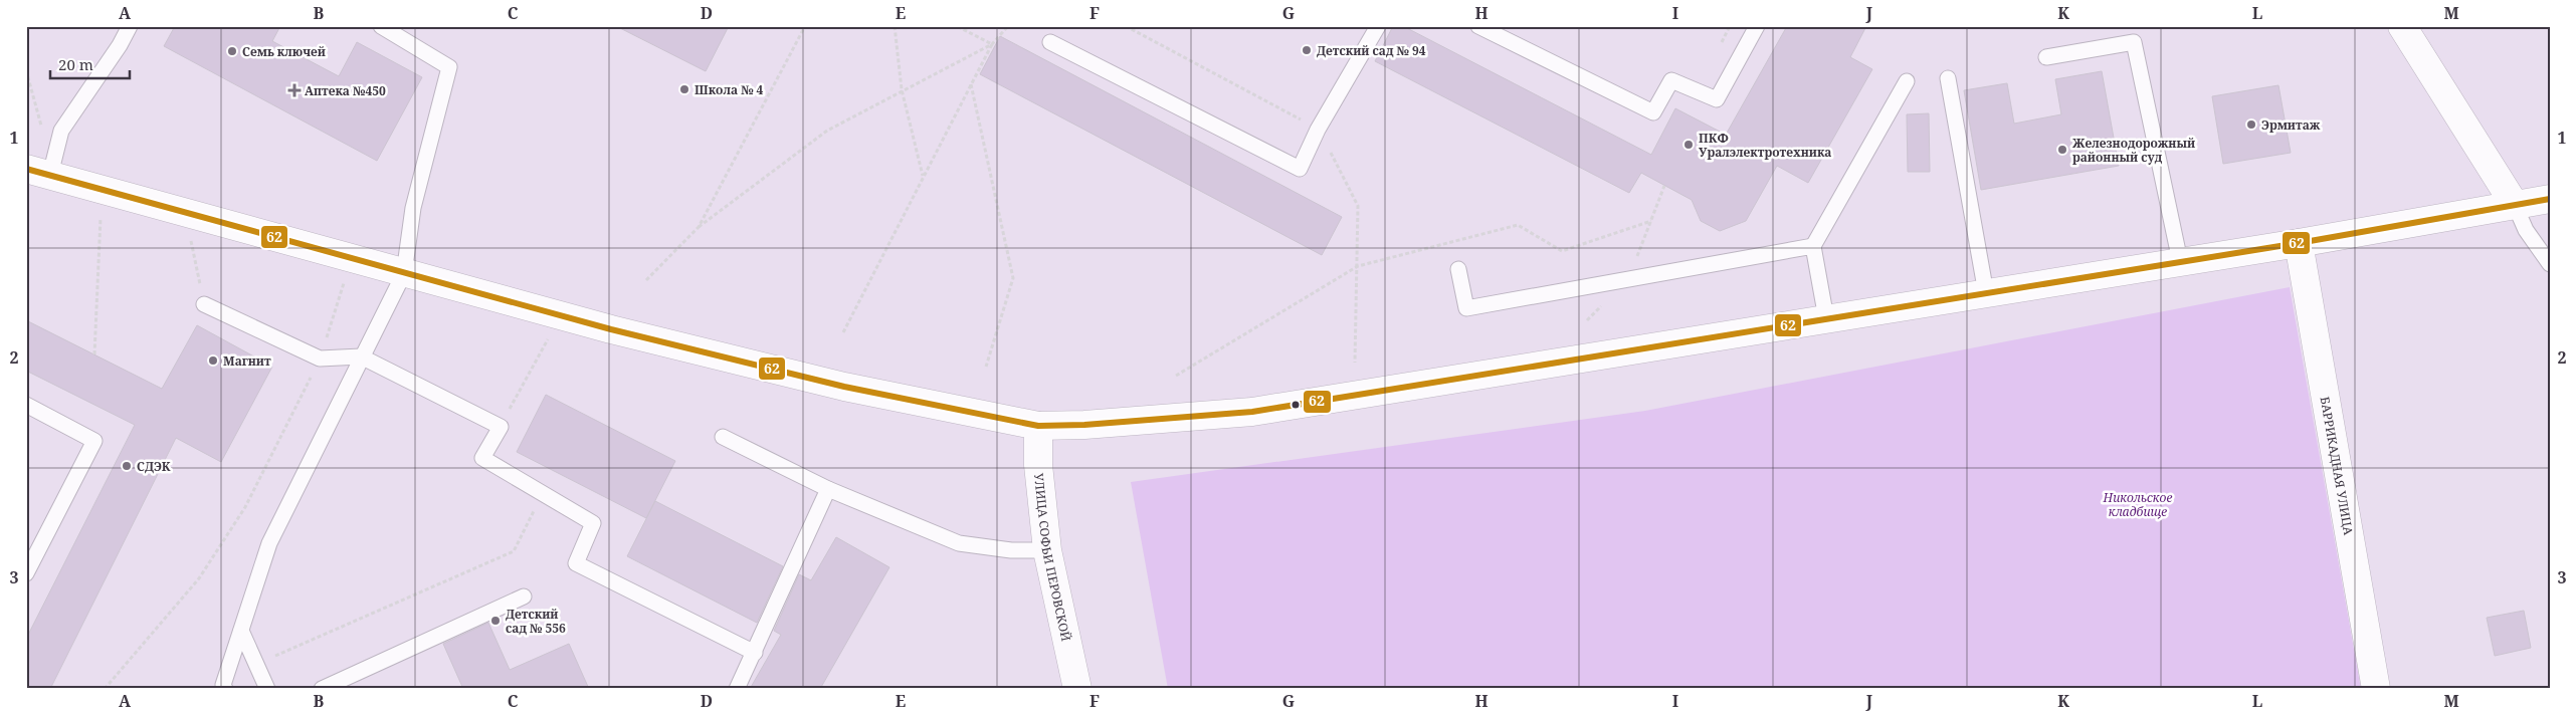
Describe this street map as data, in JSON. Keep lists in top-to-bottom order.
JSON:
{
  "streets": {
    "main road": ["БАРРИКАДНАЯ УЛИЦА", "УЛИЦА СОФЬИ ПЕРОВСКОЙ"]
  },
  "parks": ["Никольское кладбище"],
  "places": {
    "other": [
      "Детский сад № 94",
      "Семь ключей",
      "Школа № 4",
      "Эрмитаж",
      "ПКФ Уралэлектротехника",
      "Железнодорожный районный суд",
      "Магнит",
      "СДЭК",
      "Детский сад № 556"
    ],
    "health": ["Аптека №450"]
  },
  "lines": ["transit line 62"],
  "scale_bar": "20 m",
  "grid": {
    "columns": [
      "A",
      "B",
      "C",
      "D",
      "E",
      "F",
      "G",
      "H",
      "I",
      "J",
      "K",
      "L",
      "M"
    ],
    "rows": ["1", "2", "3"]
  }
}
